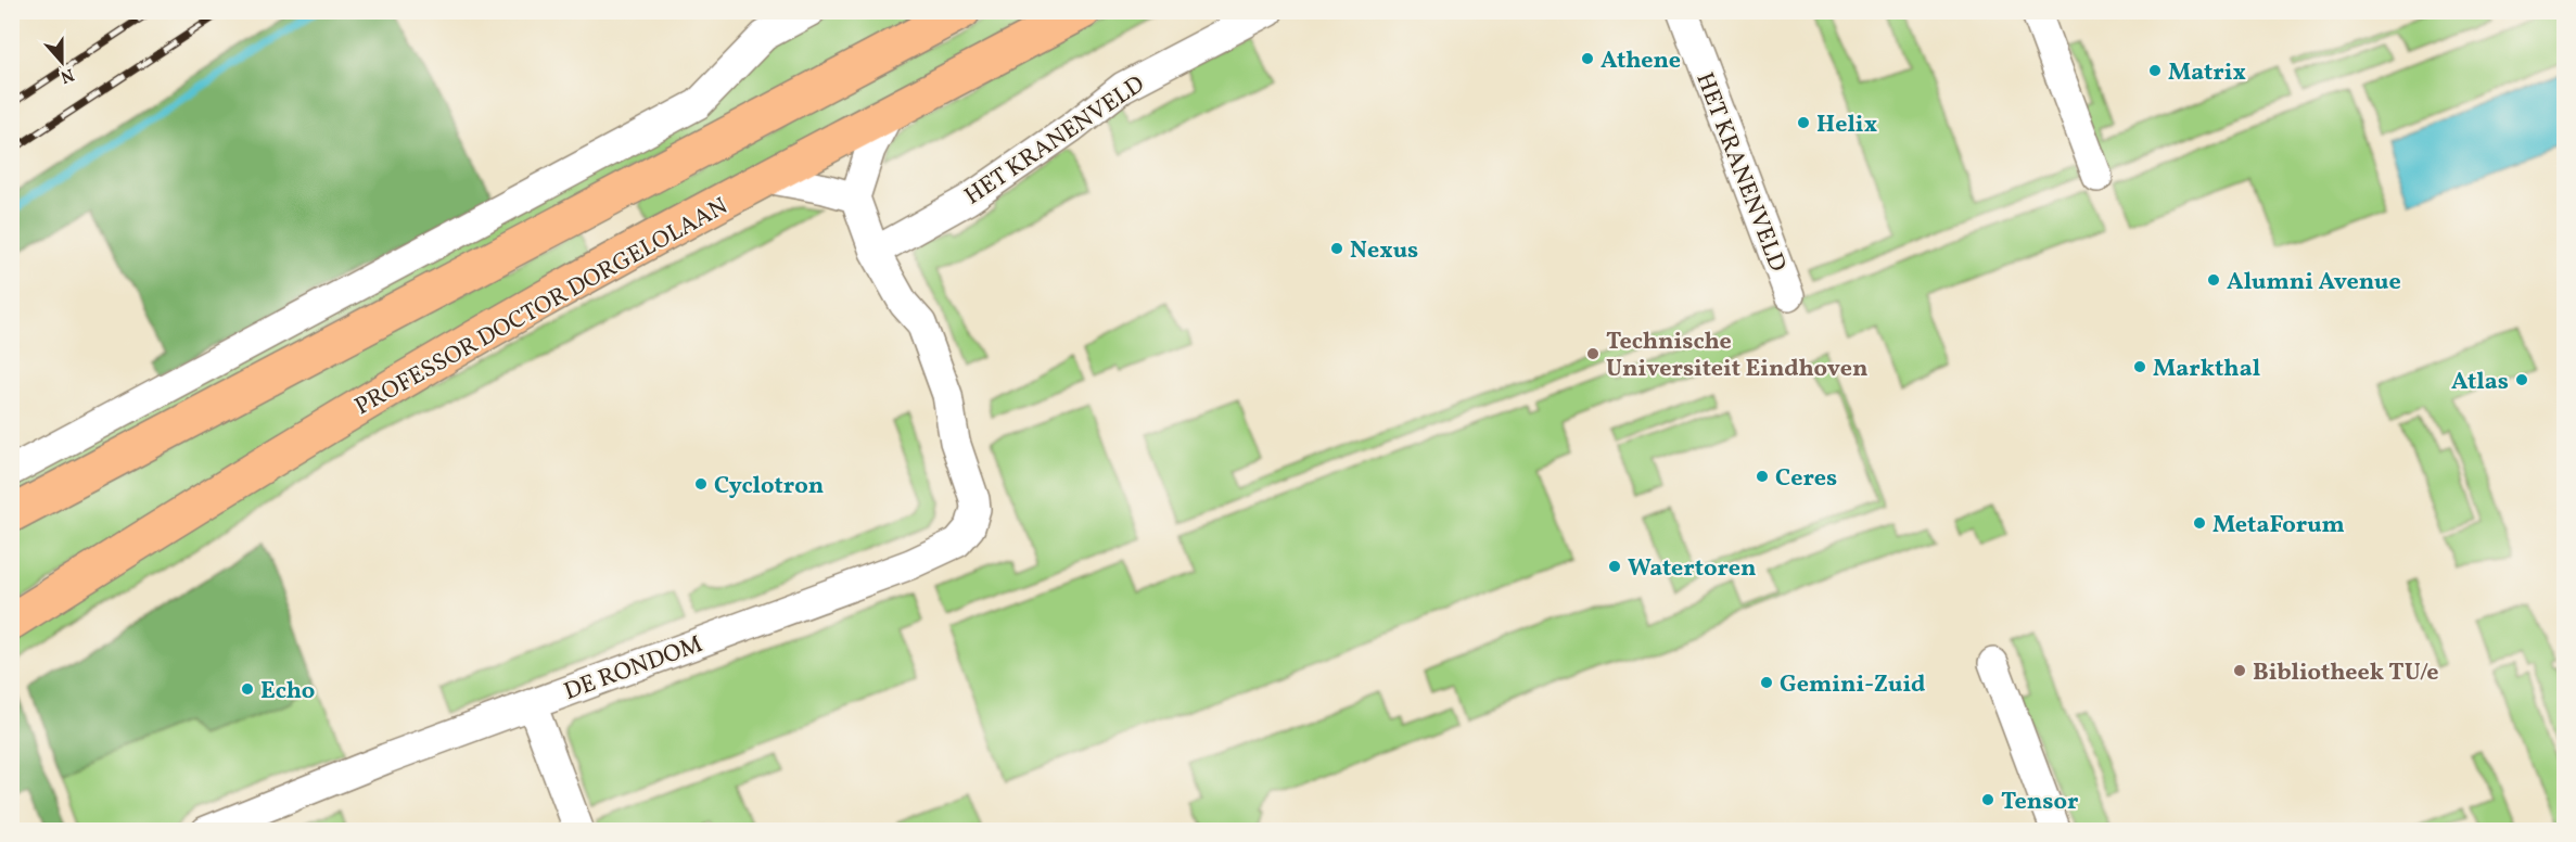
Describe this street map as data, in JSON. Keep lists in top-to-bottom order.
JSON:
{
  "streets": {
    "main road": ["PROFESSOR DOCTOR DORGELOLAAN"],
    "street": ["HET KRANENVELD", "DE RONDOM"]
  },
  "crossings": [
    ["HET KRANENVELD", "DE RONDOM"]
  ],
  "places": [
    "Athene",
    "Matrix",
    "Helix",
    "Nexus",
    "Alumni Avenue",
    "Technische Universiteit Eindhoven",
    "Markthal",
    "Atlas",
    "Ceres",
    "Cyclotron",
    "MetaForum",
    "Watertoren",
    "Bibliotheek TU/e",
    "Gemini-Zuid",
    "Echo",
    "Tensor"
  ],
  "north": "bottom"
}
